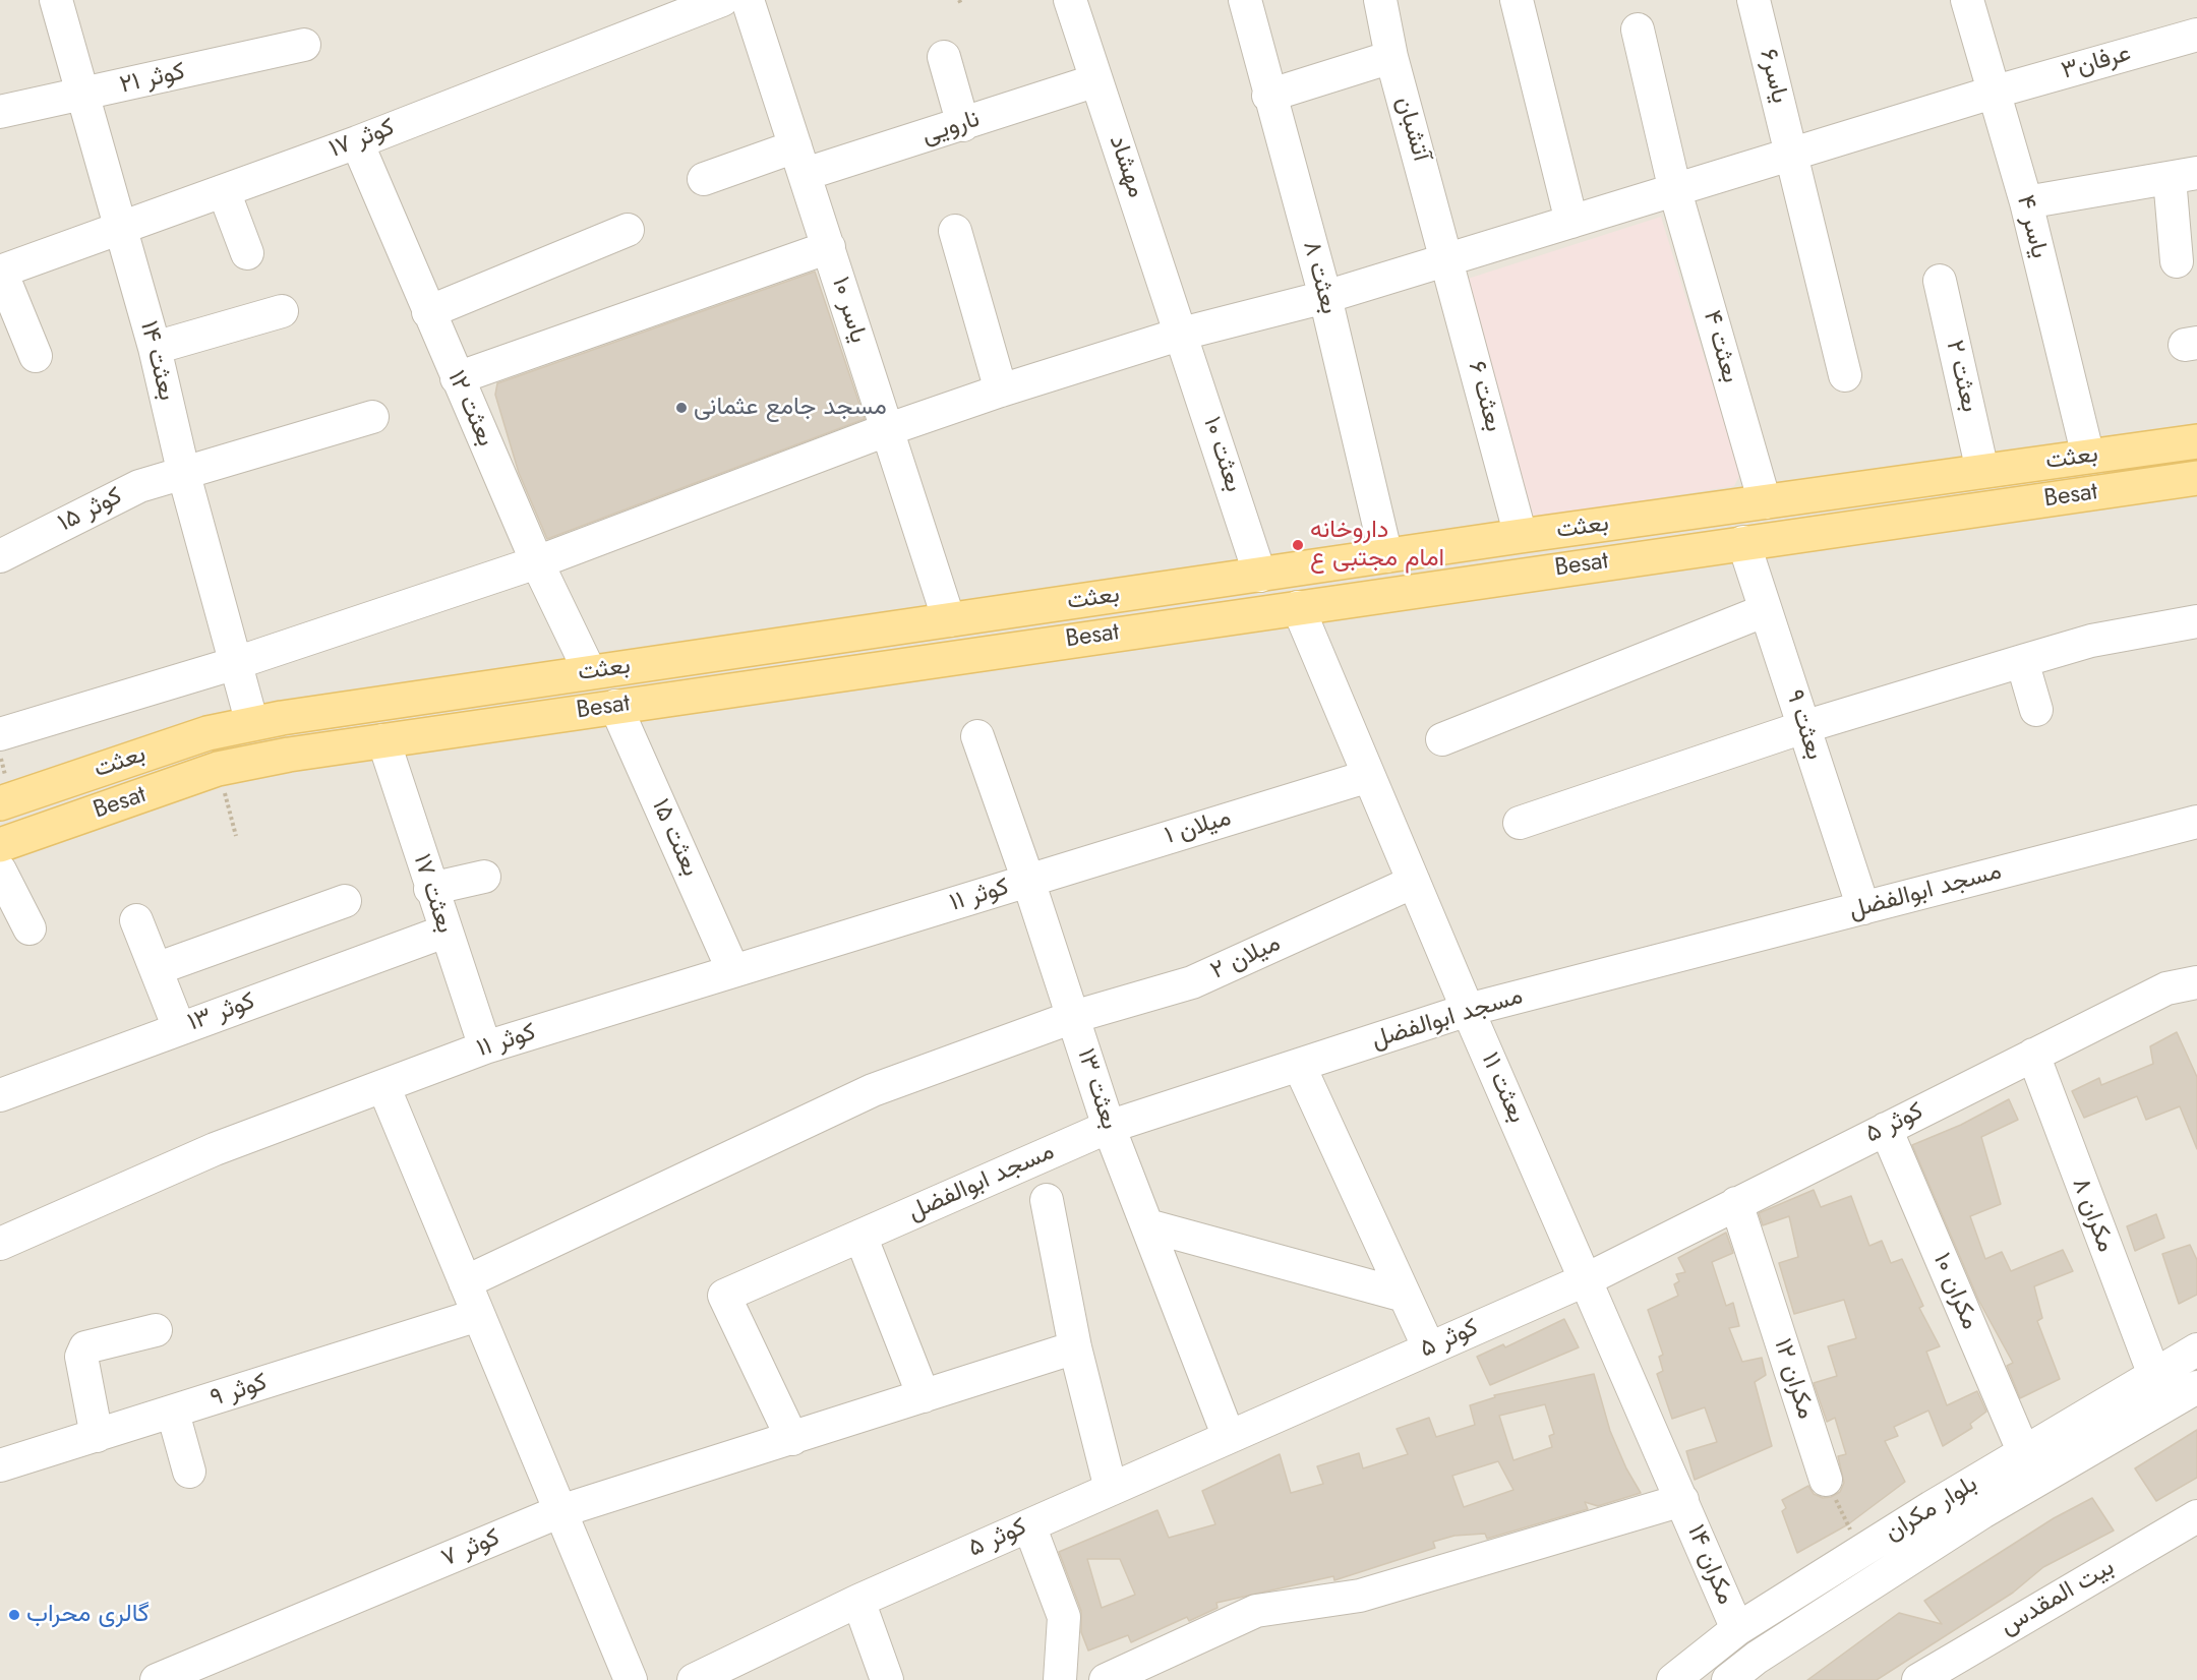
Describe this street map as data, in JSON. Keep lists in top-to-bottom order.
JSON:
{
  "streets": {
    "main road": ["بعثت", "Besat"],
    "street": [
      "عرفان۳",
      "یاسر۶",
      "کوثر ۲۱",
      "نارویی",
      "آتشبان",
      "کوثر ۱۷",
      "مهشاد",
      "یاسر ۴",
      "بعثت ۸",
      "یاسر ۱۰",
      "بعثت ۴",
      "بعثت ۱۴",
      "بعثت ۲",
      "بعثت ۶",
      "بعثت ۱۲",
      "بعثت ۱۰",
      "کوثر ۱۵",
      "بعثت ۹",
      "میلان ۱",
      "بعثت ۱۵",
      "مسجد ابوالفضل",
      "بعثت ۱۷",
      "کوثر ۱۱",
      "میلان ۲",
      "کوثر ۱۳",
      "بعثت ۱۱",
      "بعثت ۱۳",
      "کوثر ۵",
      "مکران ۸",
      "مکران ۱۰",
      "مکران ۱۲",
      "کوثر ۹",
      "بلوار مکران",
      "کوثر ۷",
      "مکران ۱۴",
      "بیت المقدس"
    ]
  },
  "crossings": [
    ["عرفان۳", "یاسر۶"],
    ["عرفان۳", "آتشبان"],
    ["عرفان۳", "مهشاد"],
    ["عرفان۳", "یاسر ۴"],
    ["عرفان۳", "بعثت ۸"],
    ["عرفان۳", "یاسر ۱۰"],
    ["عرفان۳", "بعثت ۴"],
    ["عرفان۳", "بعثت ۱۴"],
    ["عرفان۳", "بعثت ۶"],
    ["عرفان۳", "بعثت ۱۲"],
    ["عرفان۳", "بعثت ۱۰"],
    ["کوثر ۲۱", "بعثت ۱۴"],
    ["نارویی", "مهشاد"],
    ["نارویی", "یاسر ۱۰"],
    ["آتشبان", "بعثت ۶"],
    ["کوثر ۱۷", "بعثت ۱۴"],
    ["کوثر ۱۷", "بعثت ۱۲"],
    ["مهشاد", "بعثت ۱۰"],
    ["یاسر ۴", "بعثت"],
    ["بعثت ۸", "بعثت"],
    ["یاسر ۱۰", "بعثت"],
    ["بعثت ۴", "بعثت"],
    ["بعثت ۱۴", "بعثت"],
    ["بعثت ۱۴", "کوثر ۱۵"],
    ["بعثت ۲", "بعثت"],
    ["بعثت ۶", "بعثت"],
    ["بعثت ۱۲", "بعثت"],
    ["بعثت ۱۰", "بعثت"],
    ["Besat", "بعثت ۹"],
    ["Besat", "بعثت ۱۵"],
    ["Besat", "بعثت ۱۷"],
    ["Besat", "بعثت ۱۱"],
    ["بعثت ۹", "مسجد ابوالفضل"],
    ["میلان ۱", "کوثر ۱۱"],
    ["میلان ۱", "بعثت ۱۱"],
    ["میلان ۱", "بعثت ۱۳"],
    ["بعثت ۱۵", "کوثر ۱۱"],
    ["مسجد ابوالفضل", "بعثت ۱۱"],
    ["مسجد ابوالفضل", "بعثت ۱۳"],
    ["مسجد ابوالفضل", "کوثر ۷"],
    ["بعثت ۱۷", "کوثر ۱۱"],
    ["بعثت ۱۷", "کوثر ۱۳"],
    ["کوثر ۱۱", "بعثت ۱۳"],
    ["میلان ۲", "بعثت ۱۱"],
    ["میلان ۲", "بعثت ۱۳"],
    ["بعثت ۱۱", "کوثر ۵"],
    ["بعثت ۱۱", "مکران ۱۴"],
    ["بعثت ۱۳", "کوثر ۵"],
    ["کوثر ۵", "مکران ۸"],
    ["کوثر ۵", "مکران ۱۰"],
    ["کوثر ۵", "مکران ۱۲"],
    ["مکران ۸", "بلوار مکران"],
    ["مکران ۱۰", "بلوار مکران"],
    ["بلوار مکران", "مکران ۱۴"]
  ],
  "places": ["مسجد جامع عثمانی", "داروخانه امام مجتبی ع", "گالری محراب"]
}
